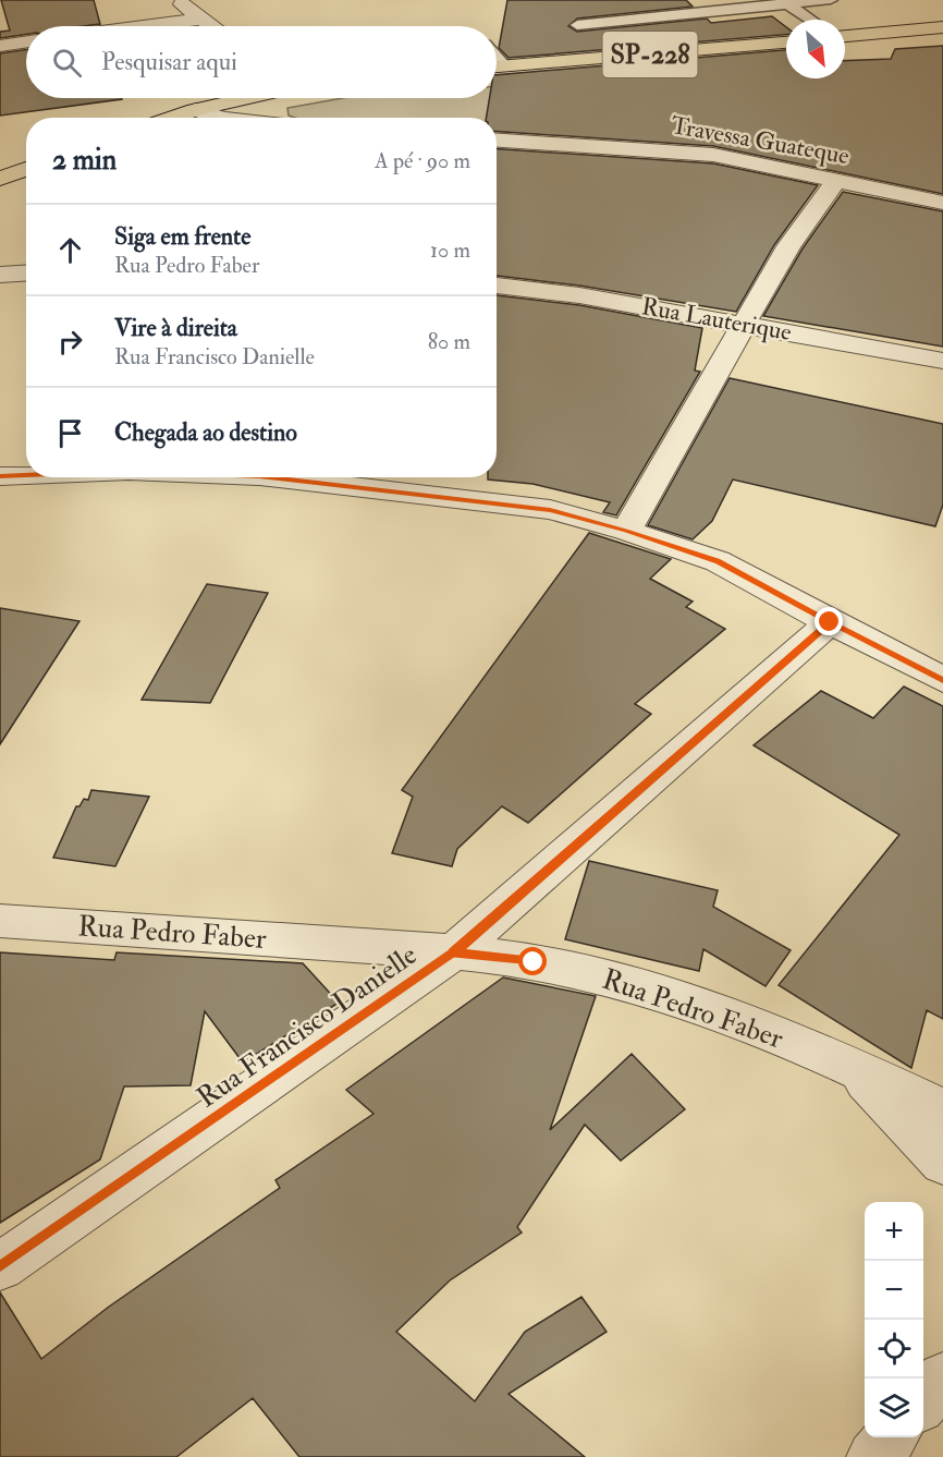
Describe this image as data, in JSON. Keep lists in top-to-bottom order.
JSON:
{
  "streets": {
    "main road": ["SP-228"],
    "street": [
      "Travessa Guateque",
      "Rua Lauterique",
      "Rua Pedro Faber",
      "Rua Francisco Danielle"
    ]
  },
  "crossings": [
    ["Rua Pedro Faber", "Rua Francisco Danielle"]
  ],
  "north": "bottom right",
  "page": {
    "search": "Pesquisar aqui",
    "heading": ["2 min", "A pé · 90 m"],
    "list": [
      ["Siga em frente", "Rua Pedro Faber", "10 m"],
      ["Vire à direita", "Rua Francisco Danielle", "80 m"],
      "Chegada ao destino"
    ],
    "map_buttons": ["+", "−"]
  }
}
